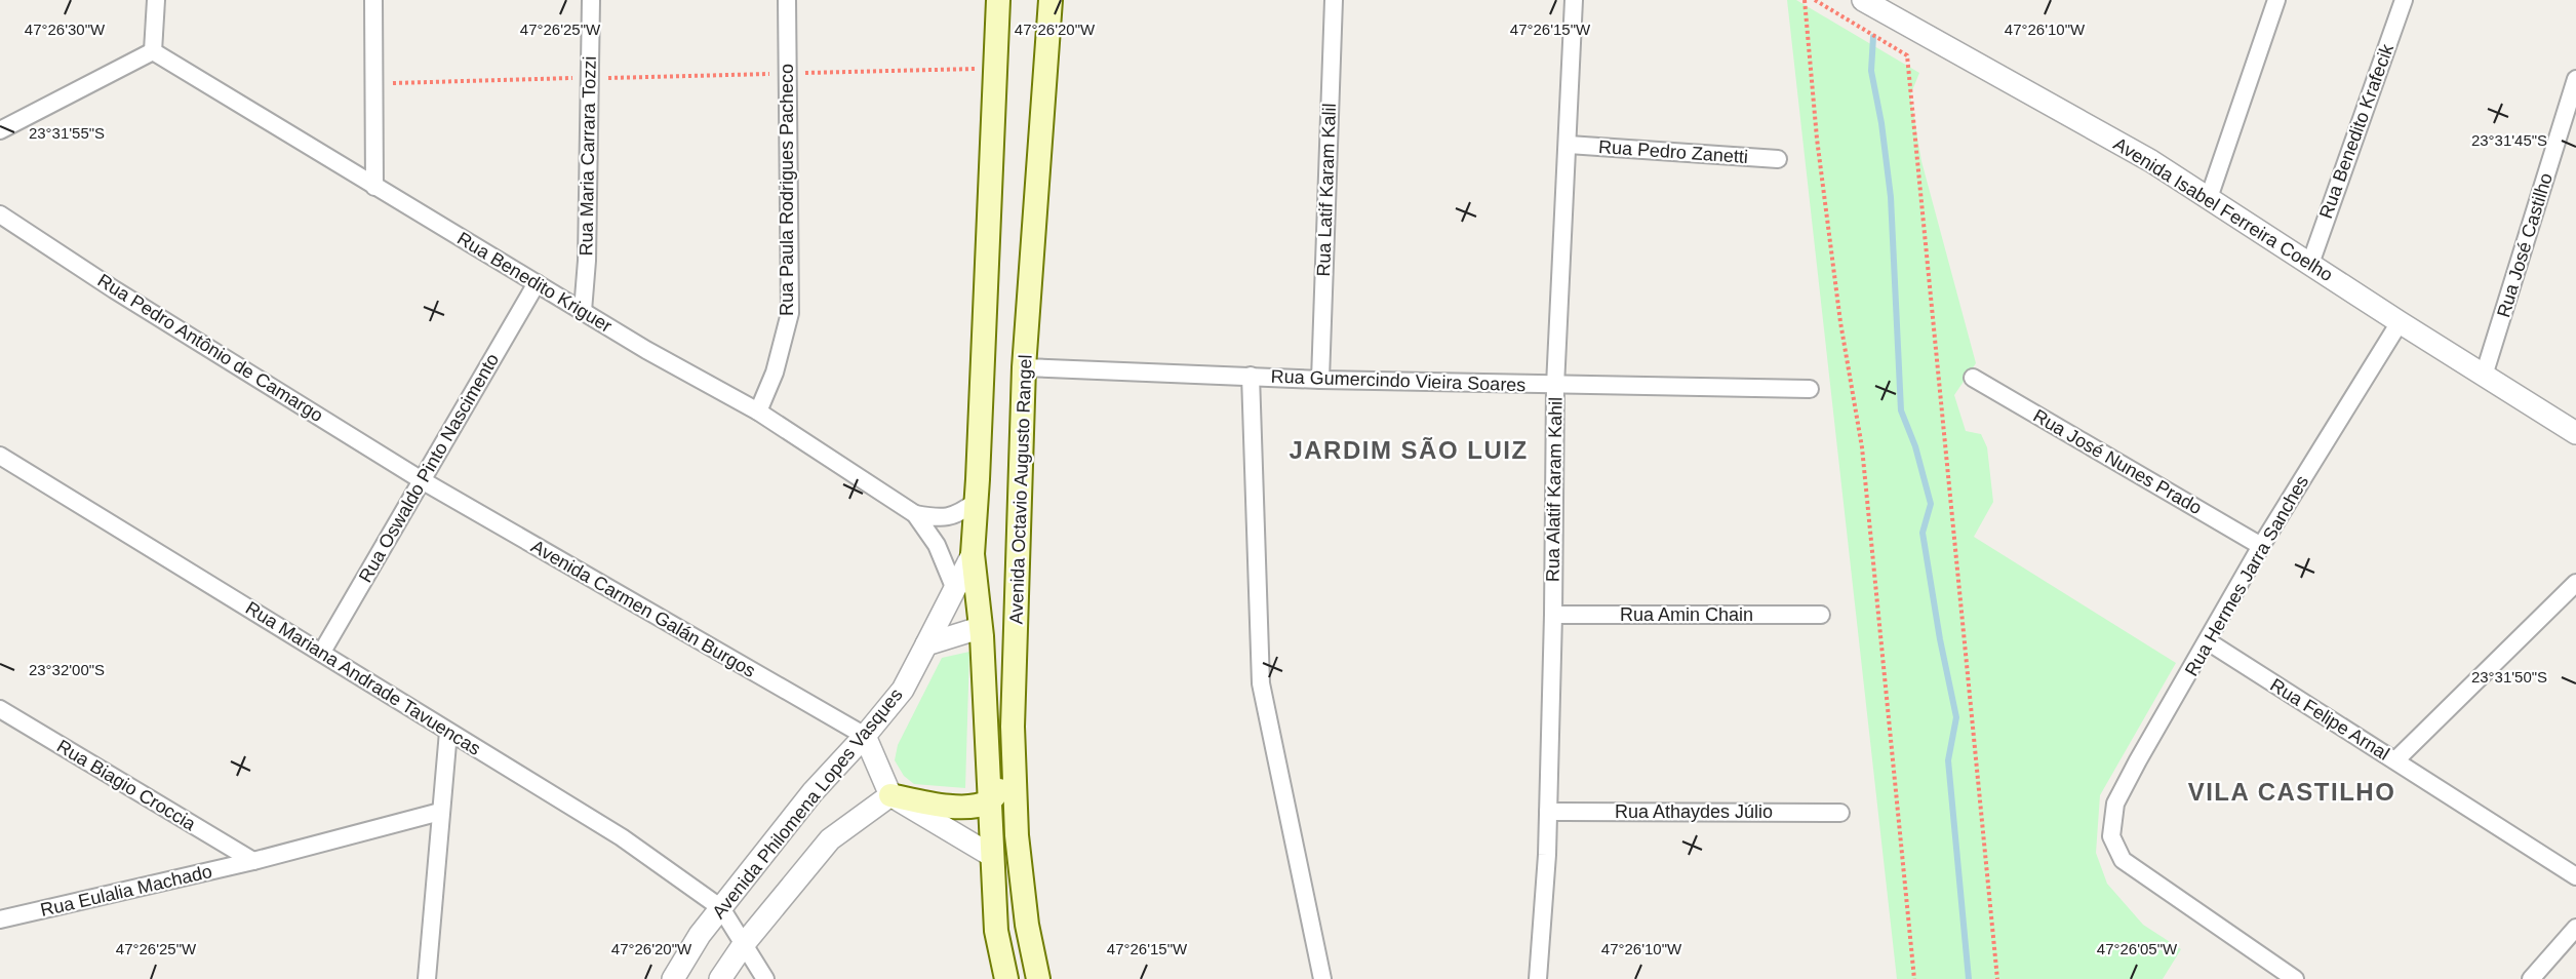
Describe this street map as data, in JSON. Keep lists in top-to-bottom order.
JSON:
{
  "streets": {
    "main road": ["Avenida Octavio Augusto Rangel"],
    "street": [
      "Rua Benedito Krafecik",
      "Rua Pedro Zanetti",
      "Rua Maria Carrara Tozzi",
      "Rua Paula Rodrigues Pacheco",
      "Rua Latif Karam Kalil",
      "Avenida Isabel Ferreira Coelho",
      "Rua José Castilho",
      "Rua Benedito Kriguer",
      "Rua Pedro Antônio de Camargo",
      "Rua Gumercindo Vieira Soares",
      "Rua José Nunes Prado",
      "Rua Oswaldo Pinto Nascimento",
      "Rua Alatif Karam Kahil",
      "Rua Hermes Jarra Sanches",
      "Avenida Carmen Galán Burgos",
      "Rua Amin Chain",
      "Rua Mariana Andrade Tavuencas",
      "Rua Felipe Arnal",
      "Rua Biagio Croccia",
      "Avenida Philomena Lopes Vasques",
      "Rua Athaydes Júlio",
      "Rua Eulalia Machado"
    ]
  },
  "crossings": [
    ["Rua Benedito Krafecik", "Avenida Isabel Ferreira Coelho"],
    ["Rua Pedro Zanetti", "Rua Alatif Karam Kahil"],
    ["Rua Maria Carrara Tozzi", "Rua Benedito Kriguer"],
    ["Rua Paula Rodrigues Pacheco", "Rua Benedito Kriguer"],
    ["Rua Latif Karam Kalil", "Rua Gumercindo Vieira Soares"],
    ["Avenida Isabel Ferreira Coelho", "Rua José Castilho"],
    ["Avenida Isabel Ferreira Coelho", "Rua Hermes Jarra Sanches"],
    ["Rua Benedito Kriguer", "Rua Oswaldo Pinto Nascimento"],
    ["Rua Benedito Kriguer", "Avenida Octavio Augusto Rangel"],
    ["Rua Benedito Kriguer", "Avenida Philomena Lopes Vasques"],
    ["Rua Pedro Antônio de Camargo", "Rua Oswaldo Pinto Nascimento"],
    ["Rua Pedro Antônio de Camargo", "Avenida Carmen Galán Burgos"],
    ["Rua Gumercindo Vieira Soares", "Avenida Octavio Augusto Rangel"],
    ["Rua Gumercindo Vieira Soares", "Rua Alatif Karam Kahil"],
    ["Rua José Nunes Prado", "Rua Hermes Jarra Sanches"],
    ["Rua Oswaldo Pinto Nascimento", "Avenida Carmen Galán Burgos"],
    ["Rua Oswaldo Pinto Nascimento", "Rua Mariana Andrade Tavuencas"],
    ["Avenida Octavio Augusto Rangel", "Avenida Philomena Lopes Vasques"],
    ["Rua Alatif Karam Kahil", "Rua Amin Chain"],
    ["Rua Alatif Karam Kahil", "Rua Athaydes Júlio"],
    ["Rua Hermes Jarra Sanches", "Rua Felipe Arnal"],
    ["Avenida Carmen Galán Burgos", "Avenida Philomena Lopes Vasques"],
    ["Rua Mariana Andrade Tavuencas", "Avenida Philomena Lopes Vasques"],
    ["Rua Biagio Croccia", "Rua Eulalia Machado"]
  ],
  "districts": ["JARDIM SÃO LUIZ", "VILA CASTILHO"],
  "coordinates": [
    "47°26'30\"W",
    "47°26'25\"W",
    "47°26'20\"W",
    "47°26'15\"W",
    "47°26'10\"W",
    "23°31'55\"S",
    "23°31'45\"S",
    "23°32'00\"S",
    "23°31'50\"S",
    "47°26'05\"W"
  ]
}
